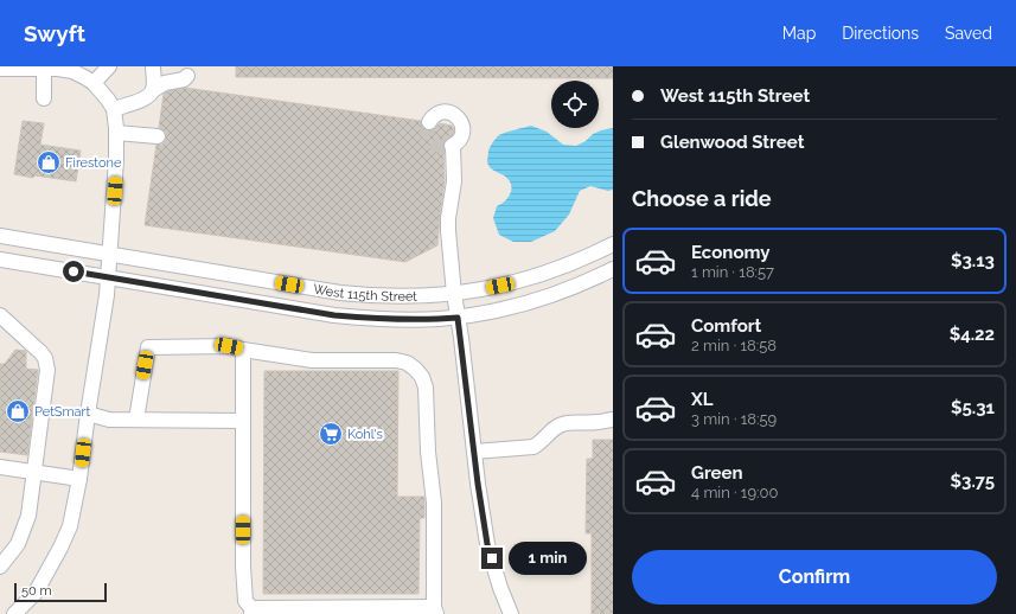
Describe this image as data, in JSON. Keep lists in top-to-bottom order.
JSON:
{
  "streets": {
    "street": ["West 115th Street"]
  },
  "places": {
    "shop": ["Firestone", "PetSmart"],
    "supermarket": ["Kohl's"]
  },
  "scale_bar": "50 m",
  "page": {
    "header": "Swyft",
    "nav": ["Map", "Directions", "Saved"],
    "banner": ["West 115th Street", "Glenwood Street"],
    "heading": "Choose a ride",
    "list": [
      {
        "name": "Economy",
        "note": "1 min · 18:57",
        "value": "$3.13"
      },
      {
        "name": "Comfort",
        "note": "2 min · 18:58",
        "value": "$4.22"
      },
      {
        "name": "XL",
        "note": "3 min · 18:59",
        "value": "$5.31"
      },
      {
        "name": "Green",
        "note": "4 min · 19:00",
        "value": "$3.75"
      }
    ],
    "buttons": "Confirm",
    "bubble": "1 min",
    "scale": "50 m"
  }
}
